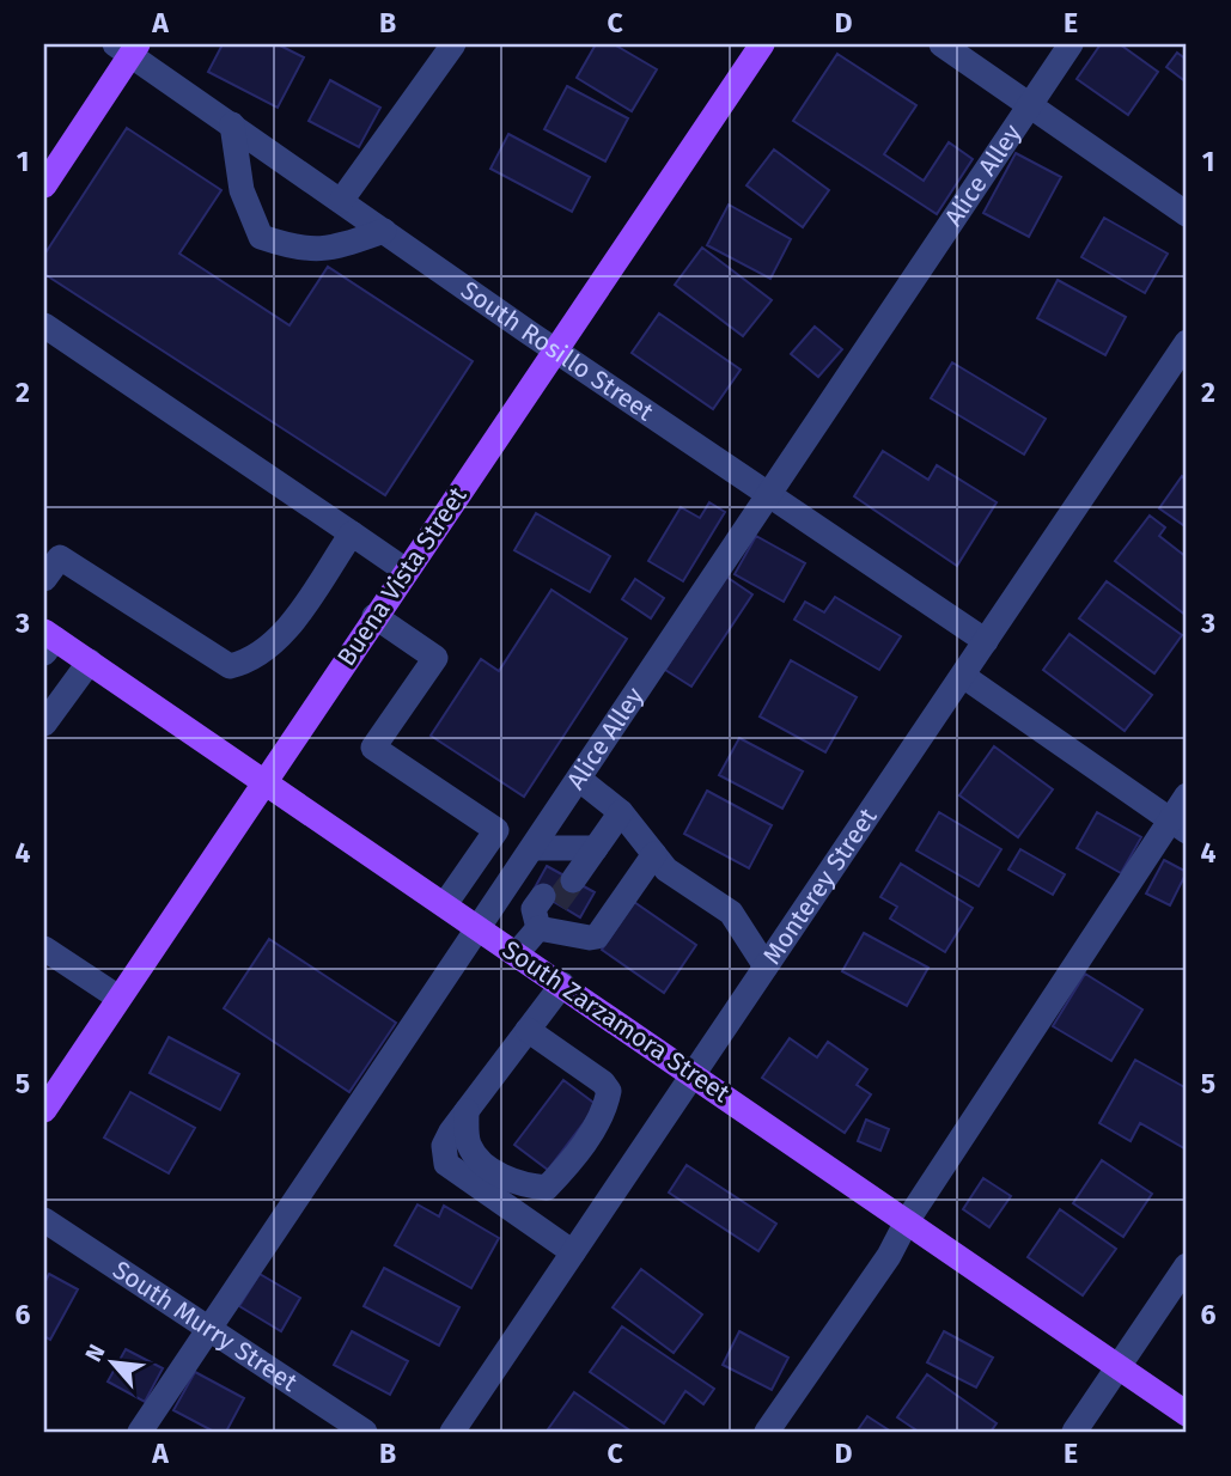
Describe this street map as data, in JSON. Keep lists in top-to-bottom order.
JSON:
{
  "streets": {
    "main road": ["Buena Vista Street", "South Zarzamora Street"],
    "street": [
      "Alice Alley",
      "South Rosillo Street",
      "Monterey Street",
      "South Murry Street"
    ]
  },
  "crossings": [
    ["Alice Alley", "South Rosillo Street"],
    ["Alice Alley", "South Zarzamora Street"],
    ["Alice Alley", "South Murry Street"],
    ["South Rosillo Street", "Buena Vista Street"],
    ["South Rosillo Street", "Monterey Street"],
    ["Buena Vista Street", "South Zarzamora Street"],
    ["Monterey Street", "South Zarzamora Street"]
  ],
  "north": "top left",
  "grid": {
    "columns": [
      "A",
      "B",
      "C",
      "D",
      "E"
    ],
    "rows": [
      "1",
      "2",
      "3",
      "4",
      "5",
      "6"
    ]
  }
}
